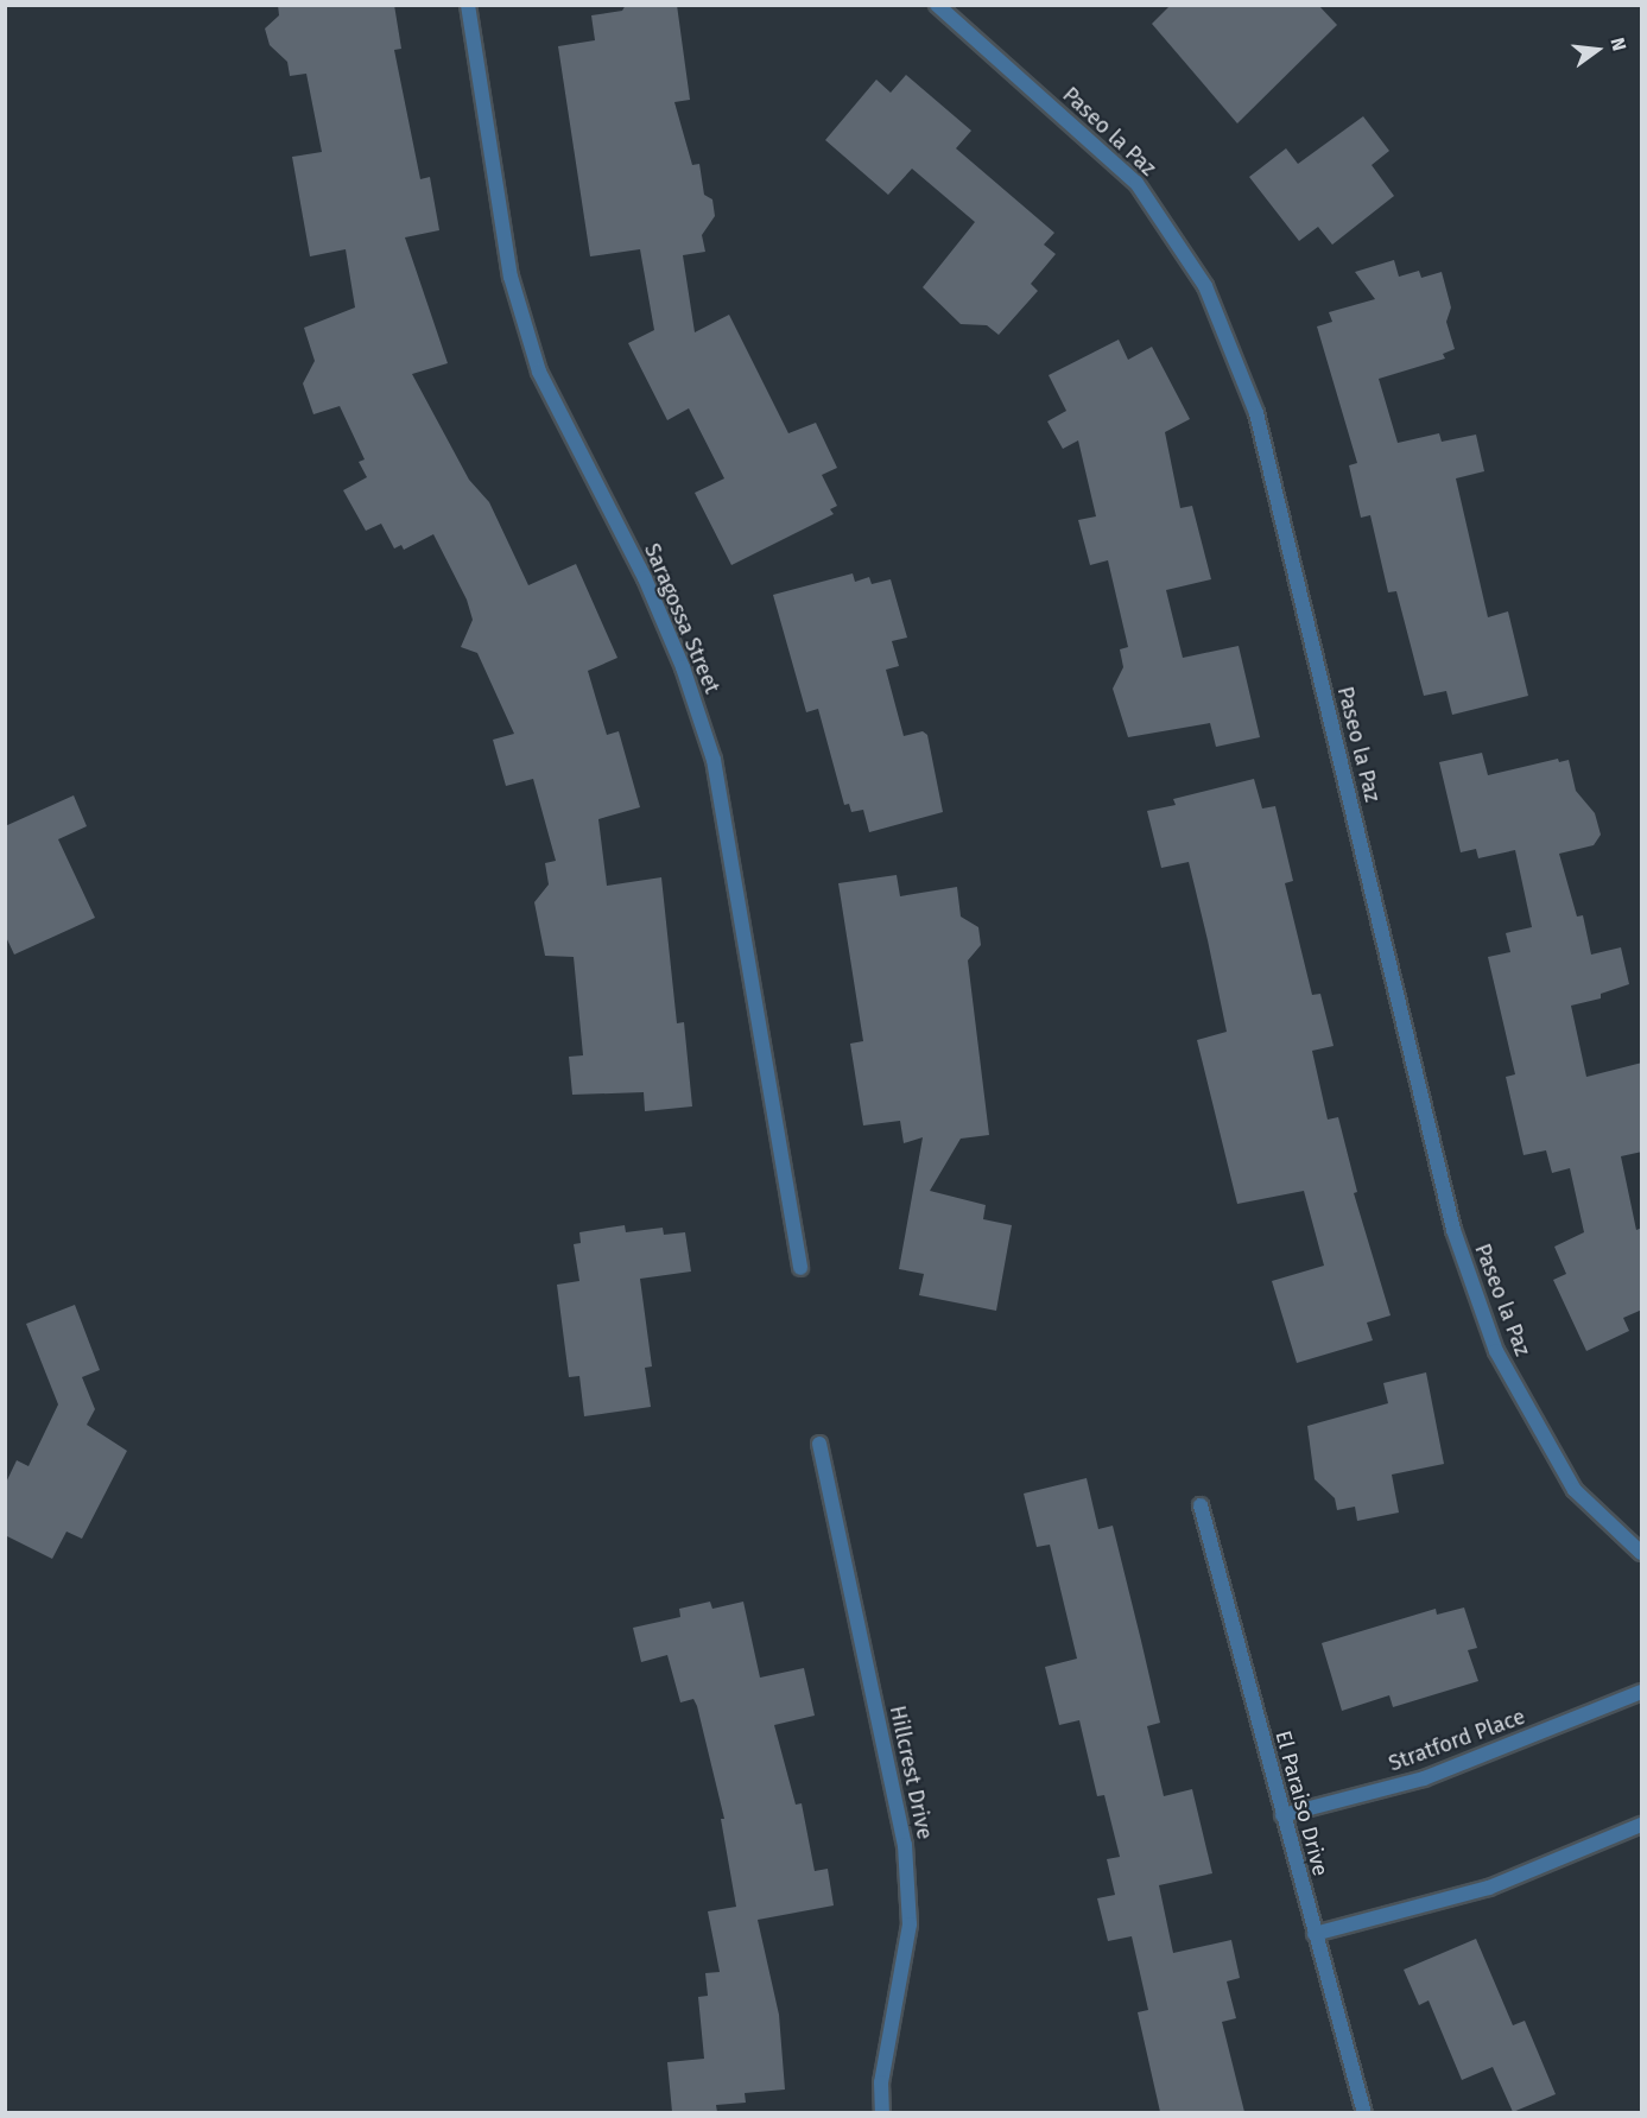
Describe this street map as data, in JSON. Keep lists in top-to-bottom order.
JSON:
{
  "streets": {
    "street": [
      "Paseo la Paz",
      "Saragossa Street",
      "Stratford Place",
      "Hillcrest Drive",
      "El Paraiso Drive"
    ]
  },
  "crossings": [
    ["Stratford Place", "El Paraiso Drive"]
  ],
  "north": "right"
}
